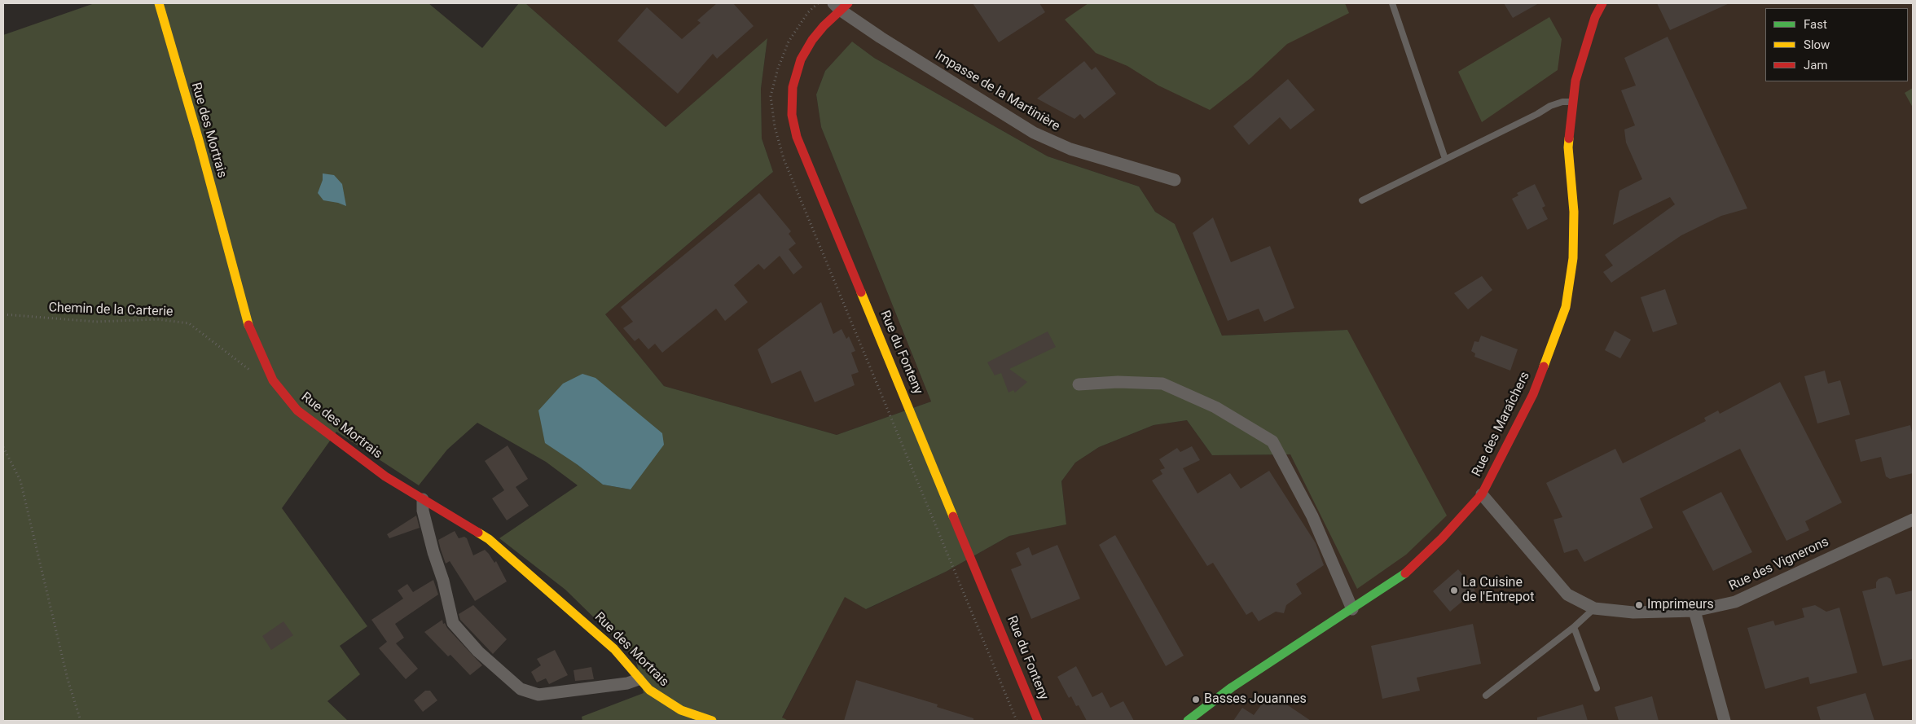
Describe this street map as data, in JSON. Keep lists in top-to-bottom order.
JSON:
{
  "streets": {
    "street": [
      "Impasse de la Martinière",
      "Rue des Mortrais",
      "Rue du Fonteny",
      "Rue des Maraîchers",
      "Rue des Vignerons"
    ],
    "path": ["Chemin de la Carterie"]
  },
  "crossings": [
    ["Impasse de la Martinière", "Rue du Fonteny"],
    ["Rue des Maraîchers", "Rue des Vignerons"]
  ],
  "places": ["La Cuisine de l'Entrepot", "Imprimeurs", "Basses Jouannes"],
  "legend": ["Fast", "Slow", "Jam"]
}
